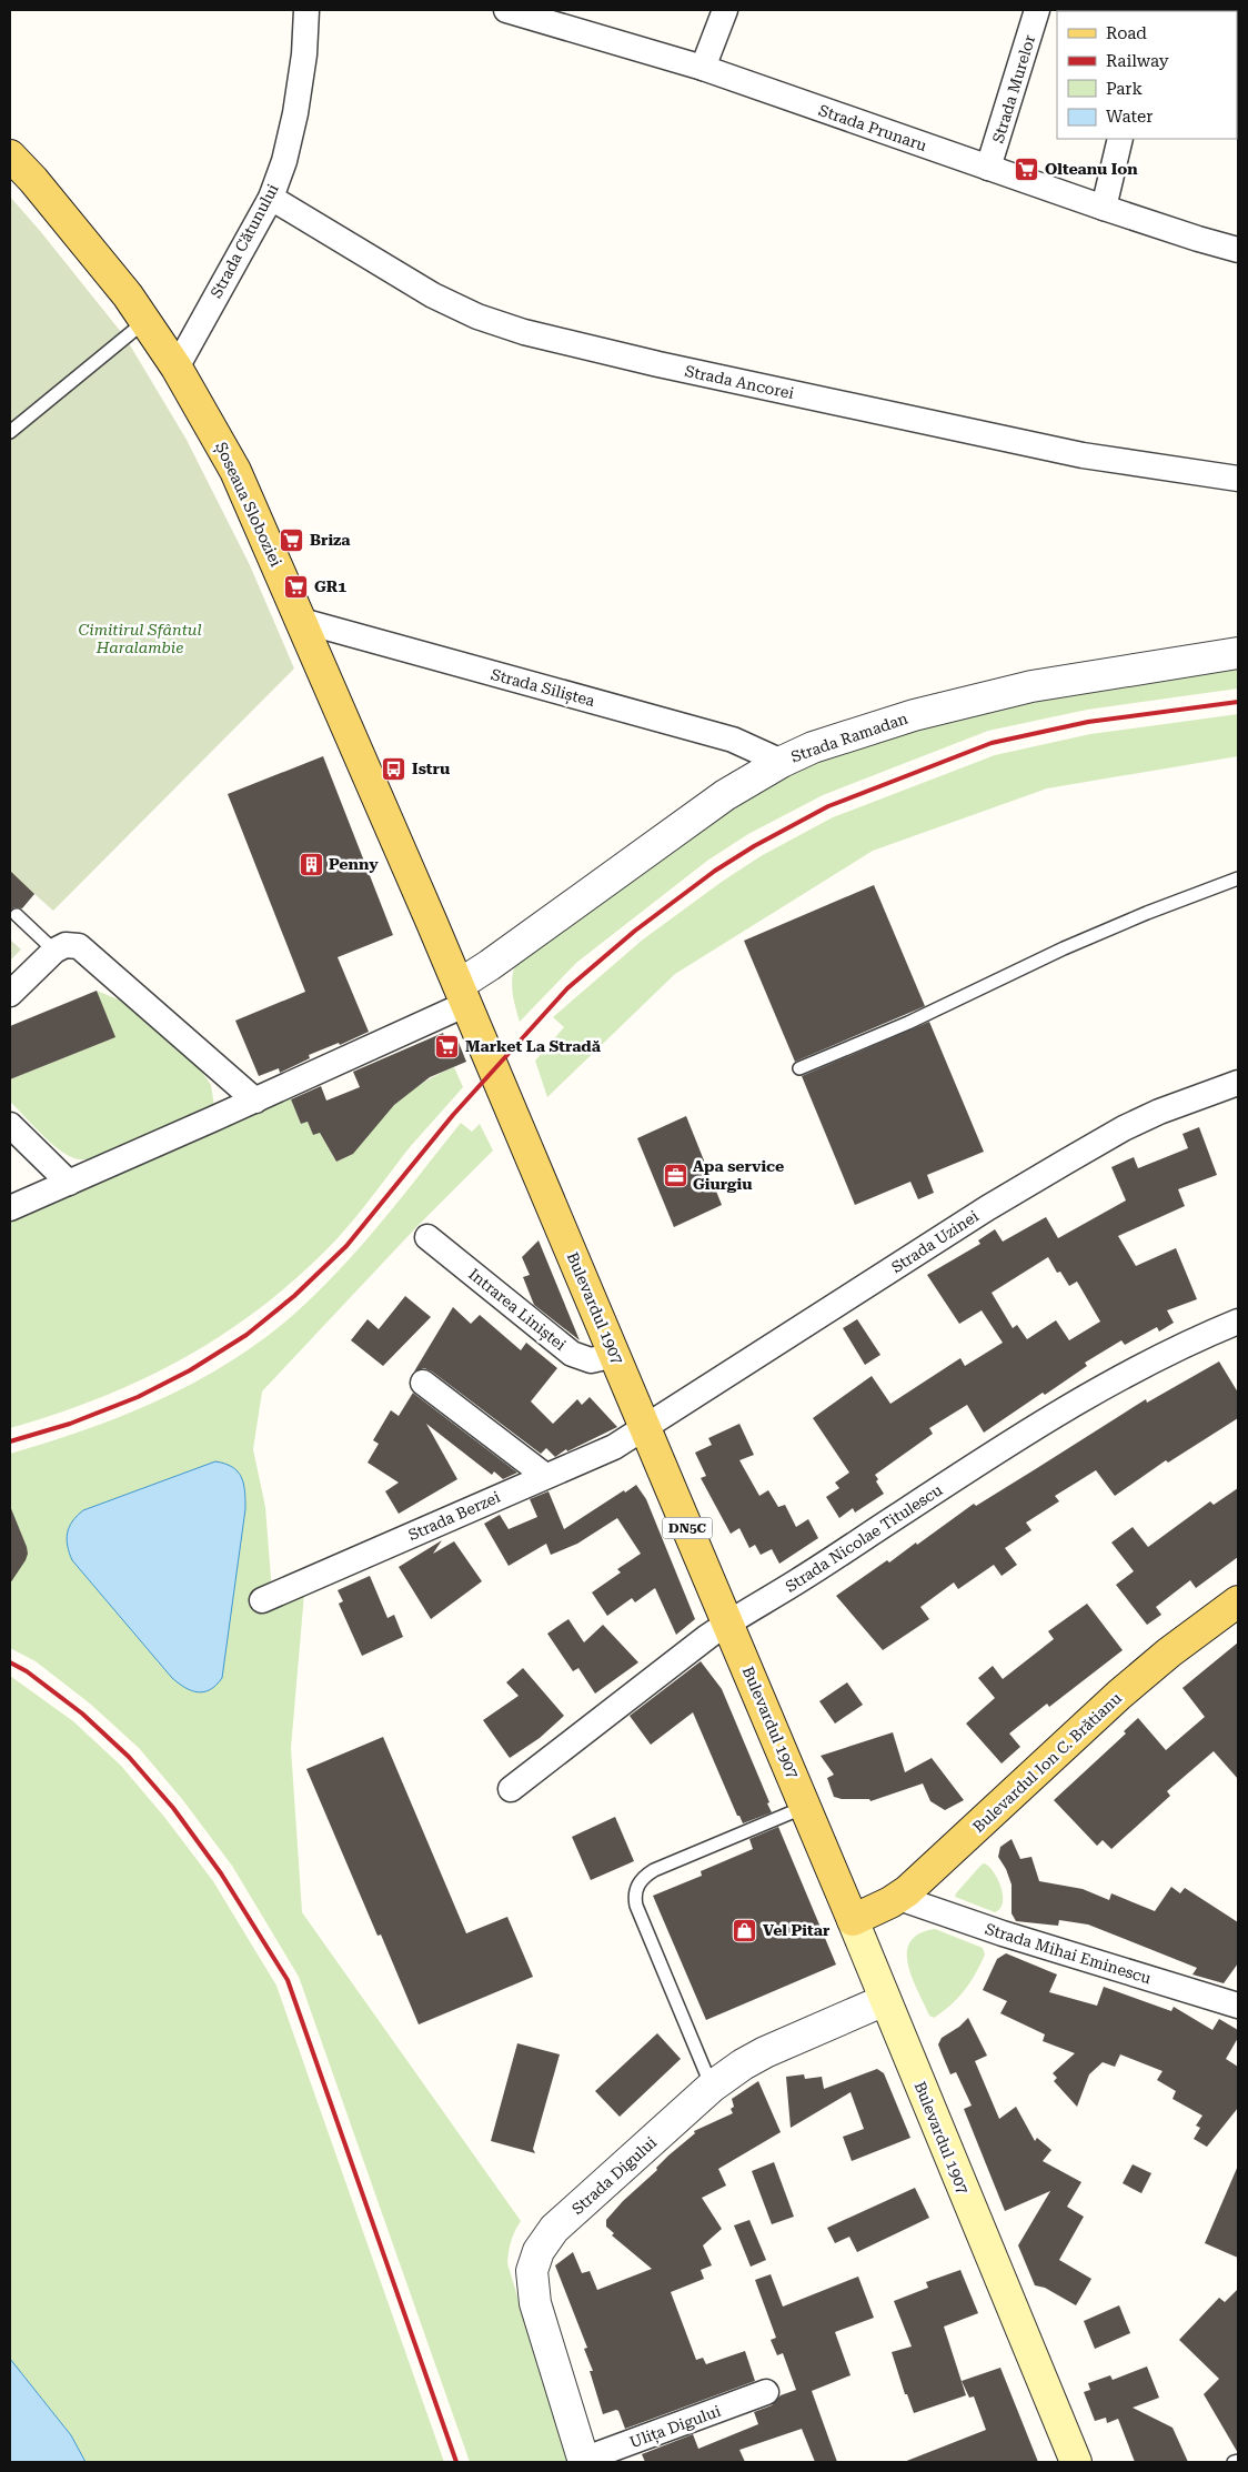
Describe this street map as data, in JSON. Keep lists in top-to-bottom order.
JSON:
{
  "streets": {
    "main road": [
      "Șoseaua Sloboziei",
      "Bulevardul 1907",
      "DN5C",
      "Bulevardul Ion C. Brătianu"
    ],
    "street": [
      "Strada Murelor",
      "Strada Prunaru",
      "Strada Cătunului",
      "Strada Ancorei",
      "Strada Siliștea",
      "Strada Ramadan",
      "Strada Uzinei",
      "Intrarea Liniștei",
      "Strada Berzei",
      "Strada Nicolae Titulescu",
      "Strada Mihai Eminescu",
      "Strada Digului",
      "Ulița Digului"
    ]
  },
  "crossings": [
    ["Strada Murelor", "Strada Prunaru"],
    ["Strada Cătunului", "Strada Ancorei"],
    ["Strada Cătunului", "Șoseaua Sloboziei"],
    ["Șoseaua Sloboziei", "Strada Siliștea"],
    ["Șoseaua Sloboziei", "Strada Ramadan"],
    ["Șoseaua Sloboziei", "Bulevardul 1907"],
    ["Strada Siliștea", "Strada Ramadan"],
    ["Strada Ramadan", "Bulevardul 1907"],
    ["Strada Uzinei", "Bulevardul 1907"],
    ["Strada Uzinei", "Strada Berzei"],
    ["Bulevardul 1907", "Intrarea Liniștei"],
    ["Bulevardul 1907", "Strada Berzei"],
    ["Bulevardul 1907", "Strada Nicolae Titulescu"],
    ["Bulevardul 1907", "Bulevardul Ion C. Brătianu"],
    ["Bulevardul 1907", "Strada Digului"],
    ["Bulevardul Ion C. Brătianu", "Strada Mihai Eminescu"],
    ["Strada Digului", "Ulița Digului"]
  ],
  "parks": ["Cimitirul Sfântul Haralambie"],
  "places": {
    "supermarket": [
      "Olteanu Ion",
      "Briza",
      "GR1",
      "Market La Stradă"
    ],
    "bus stop": ["Istru"],
    "building": ["Penny"],
    "office": ["Apa service Giurgiu"],
    "shop": ["Vel Pitar"]
  },
  "legend": [
    "Road",
    "Railway",
    "Park",
    "Water"
  ]
}
